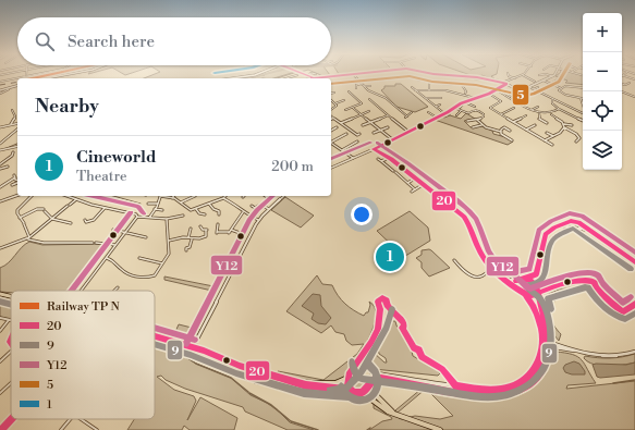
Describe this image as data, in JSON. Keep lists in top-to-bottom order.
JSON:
{
  "lines": [
    "transit line 20",
    "transit line 5",
    "transit line Y12",
    "transit line 9"
  ],
  "legend": [
    "Railway TP N",
    "20",
    "9",
    "Y12",
    "5",
    "1"
  ],
  "page": {
    "map_buttons": ["+", "−"],
    "search": "Search here",
    "heading": "Nearby",
    "list": [
      {
        "mark": "1",
        "name": "Cineworld",
        "note": "Theatre",
        "value": "200 m"
      }
    ],
    "pins": "1"
  }
}
